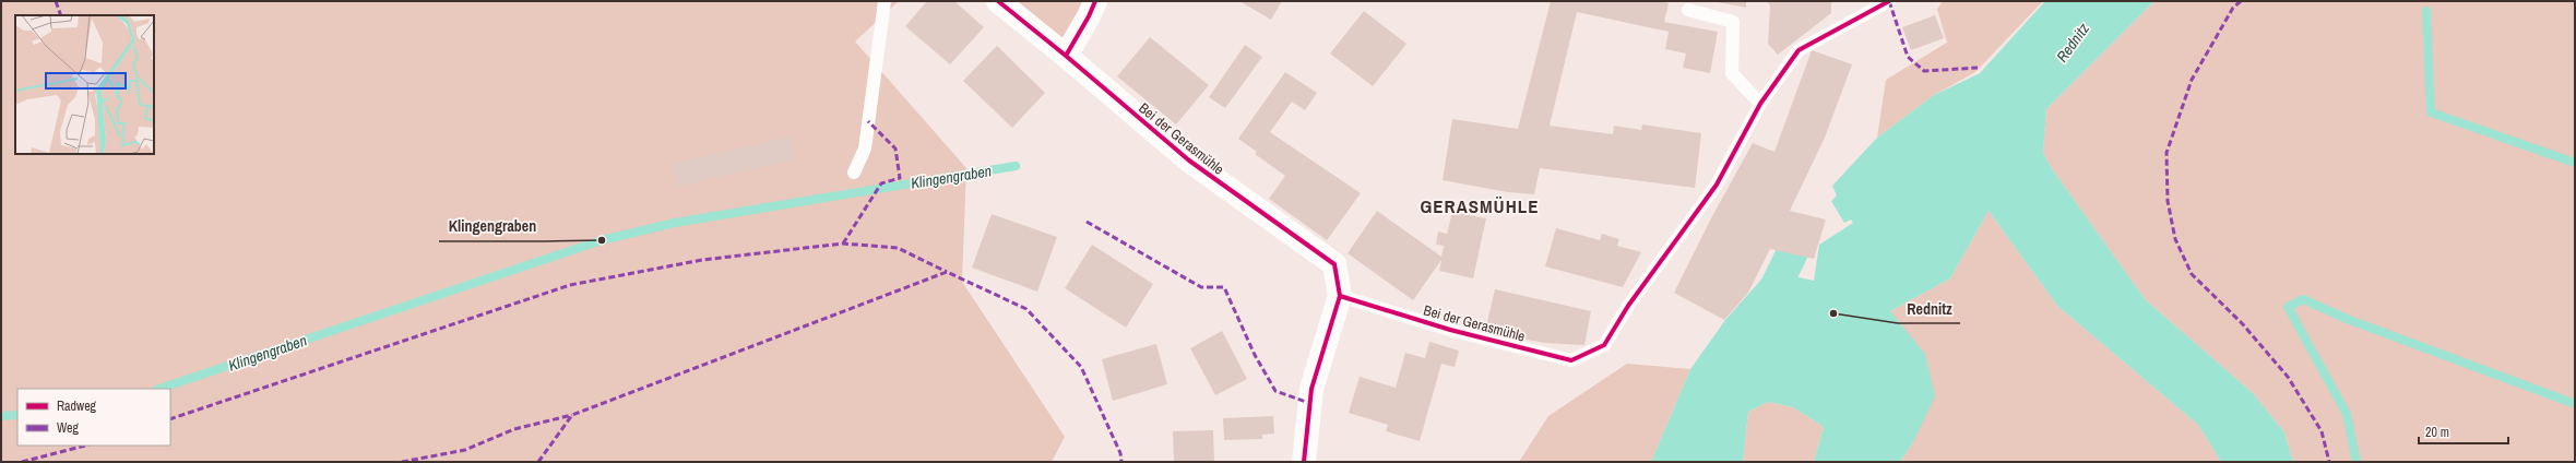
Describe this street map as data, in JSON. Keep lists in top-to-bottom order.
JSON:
{
  "streets": {
    "street": ["Bei der Gerasmühle"]
  },
  "districts": ["GERASMÜHLE"],
  "water": ["Rednitz", "Klingengraben"],
  "places": ["Klingengraben", "Rednitz"],
  "legend": ["Radweg", "Weg"],
  "scale_bar": "20 m"
}
